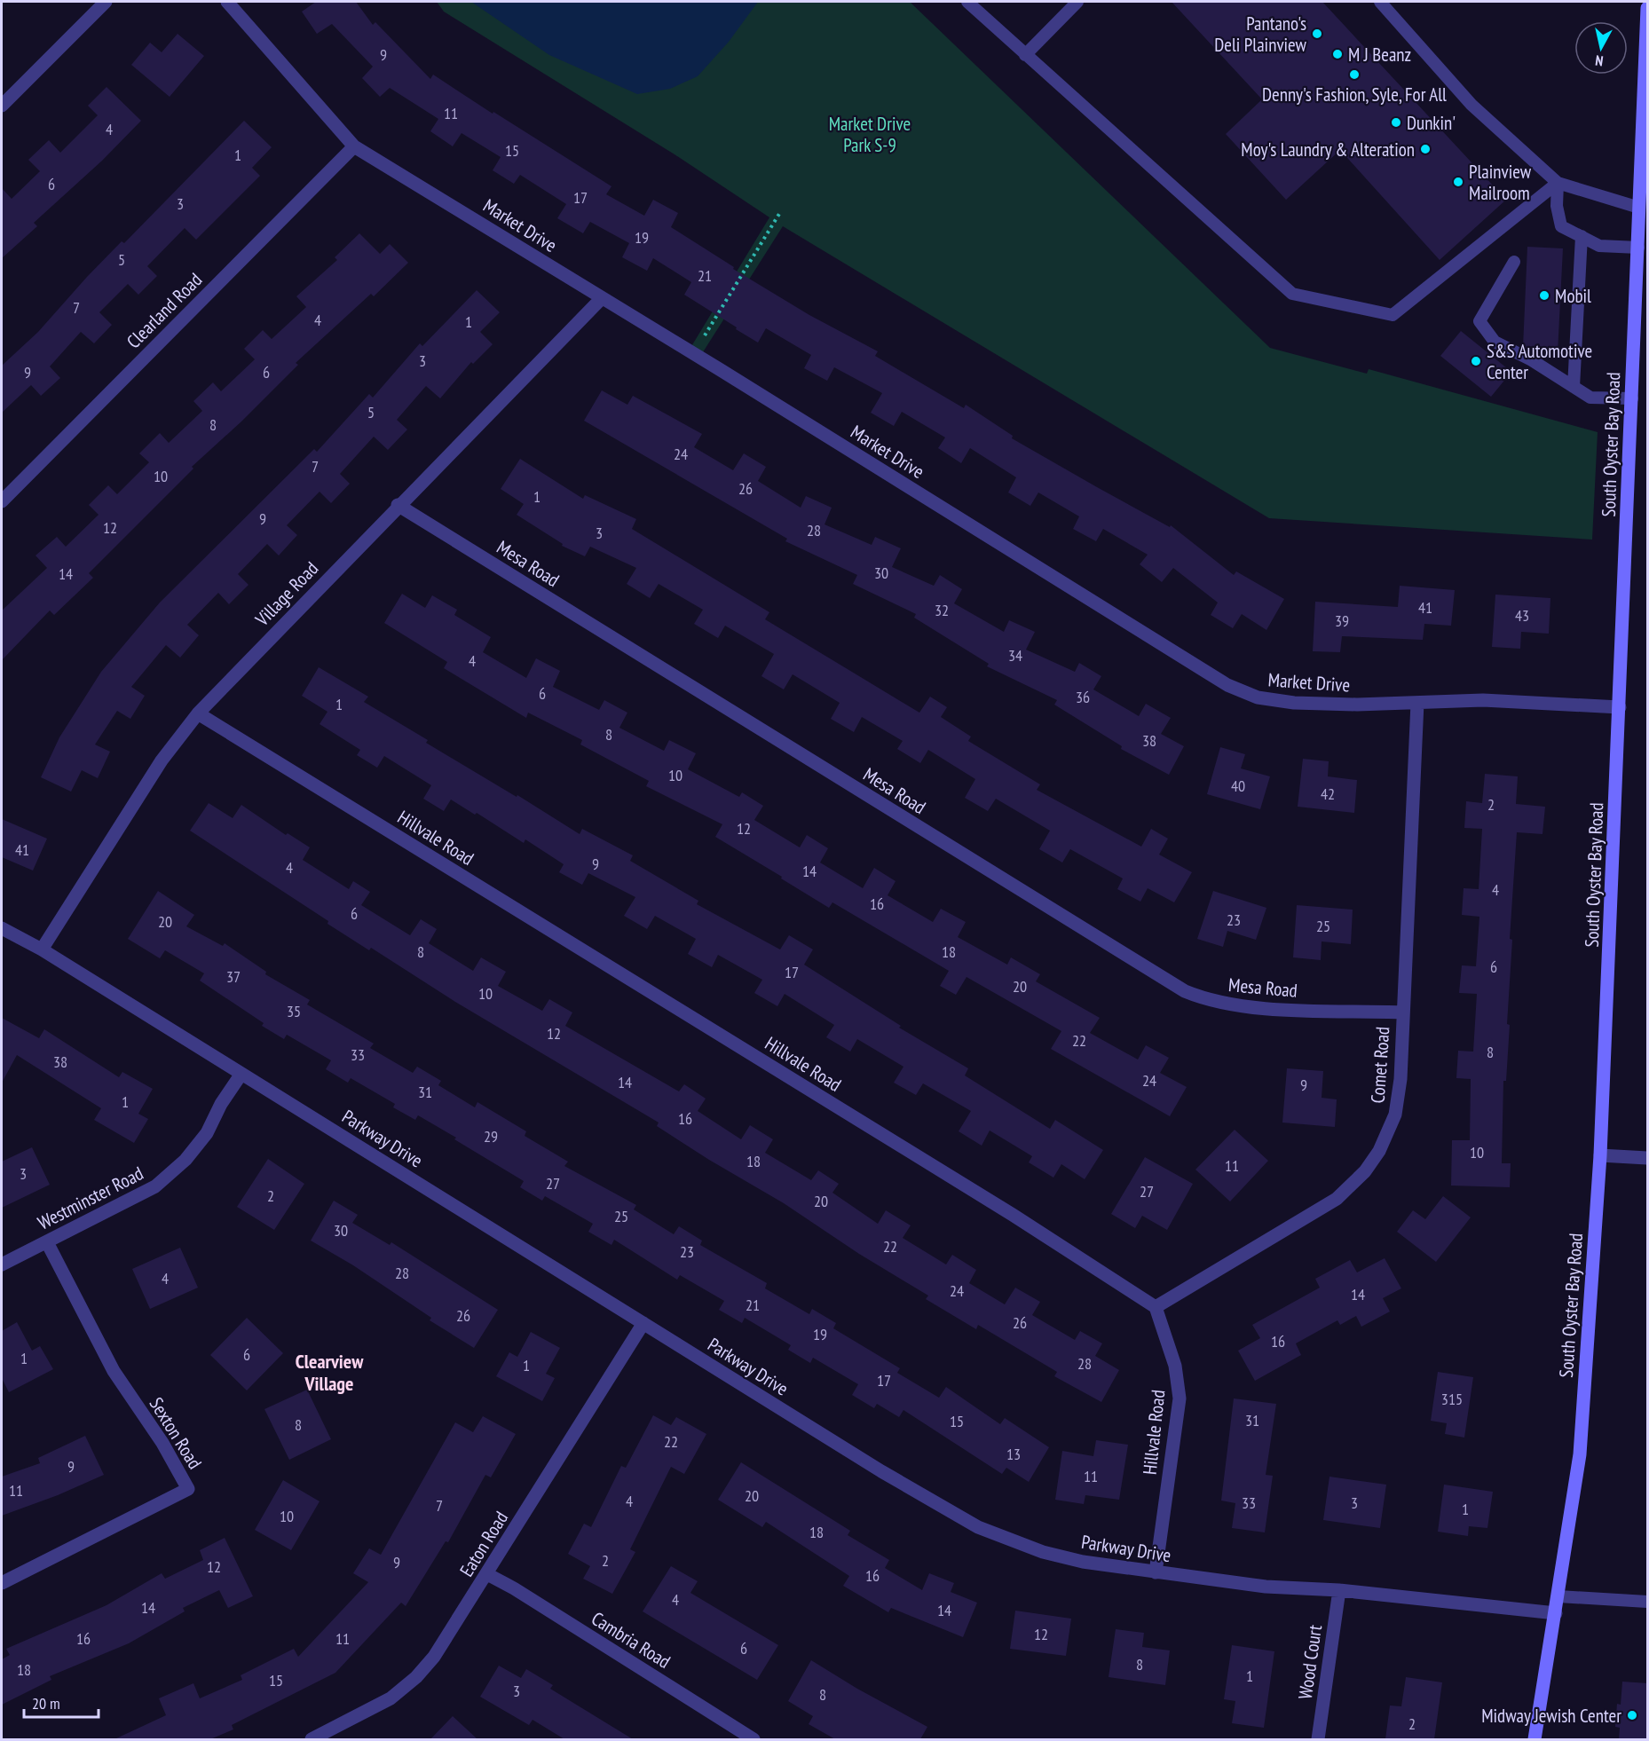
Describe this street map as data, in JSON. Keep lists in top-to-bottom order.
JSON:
{
  "streets": {
    "main road": ["South Oyster Bay Road"],
    "street": [
      "Market Drive",
      "Clearland Road",
      "Mesa Road",
      "Village Road",
      "Hillvale Road",
      "Comet Road",
      "Parkway Drive",
      "Westminster Road",
      "Sexton Road",
      "Eaton Road",
      "Cambria Road",
      "Wood Court"
    ]
  },
  "crossings": [
    ["Market Drive", "Clearland Road"],
    ["Market Drive", "South Oyster Bay Road"],
    ["Market Drive", "Village Road"],
    ["Market Drive", "Comet Road"],
    ["South Oyster Bay Road", "Parkway Drive"],
    ["Mesa Road", "Village Road"],
    ["Mesa Road", "Comet Road"],
    ["Village Road", "Hillvale Road"],
    ["Village Road", "Parkway Drive"],
    ["Hillvale Road", "Comet Road"],
    ["Hillvale Road", "Parkway Drive"],
    ["Parkway Drive", "Westminster Road"],
    ["Parkway Drive", "Eaton Road"],
    ["Parkway Drive", "Wood Court"],
    ["Westminster Road", "Sexton Road"],
    ["Eaton Road", "Cambria Road"]
  ],
  "districts": ["Clearview Village"],
  "parks": ["Market Drive Park S-9"],
  "places": [
    "Pantano's Deli Plainview",
    "M J Beanz",
    "Denny's Fashion, Syle, For All",
    "Dunkin'",
    "Moy's Laundry & Alteration",
    "Plainview Mailroom",
    "Mobil",
    "S&S Automotive Center",
    "Midway Jewish Center"
  ],
  "house_numbers": [
    "9",
    "11",
    "4",
    "15",
    "1",
    "6",
    "17",
    "3",
    "19",
    "5",
    "21",
    "7",
    "4",
    "1",
    "3",
    "9",
    "6",
    "5",
    "8",
    "24",
    "7",
    "10",
    "26",
    "1",
    "9",
    "12",
    "28",
    "3",
    "30",
    "14",
    "41",
    "32",
    "43",
    "39",
    "34",
    "4",
    "6",
    "36",
    "1",
    "8",
    "38",
    "10",
    "40",
    "42",
    "2",
    "12",
    "41",
    "9",
    "4",
    "14",
    "4",
    "16",
    "6",
    "23",
    "20",
    "25",
    "8",
    "18",
    "6",
    "17",
    "37",
    "20",
    "10",
    "35",
    "12",
    "22",
    "8",
    "33",
    "38",
    "24",
    "14",
    "9",
    "31",
    "1",
    "16",
    "29",
    "10",
    "18",
    "11",
    "3",
    "27",
    "27",
    "2",
    "20",
    "25",
    "30",
    "22",
    "23",
    "28",
    "4",
    "24",
    "14",
    "21",
    "26",
    "26",
    "19",
    "16",
    "6",
    "1",
    "28",
    "1",
    "17",
    "315",
    "31",
    "15",
    "8",
    "22",
    "13",
    "9",
    "11",
    "11",
    "20",
    "4",
    "33",
    "3",
    "7",
    "1",
    "10",
    "18",
    "2",
    "9",
    "12",
    "16",
    "4",
    "14",
    "14",
    "12",
    "16",
    "11",
    "6",
    "8",
    "18",
    "1",
    "15",
    "3",
    "8",
    "2"
  ],
  "scale_bar": "20 m",
  "north": "bottom"
}
